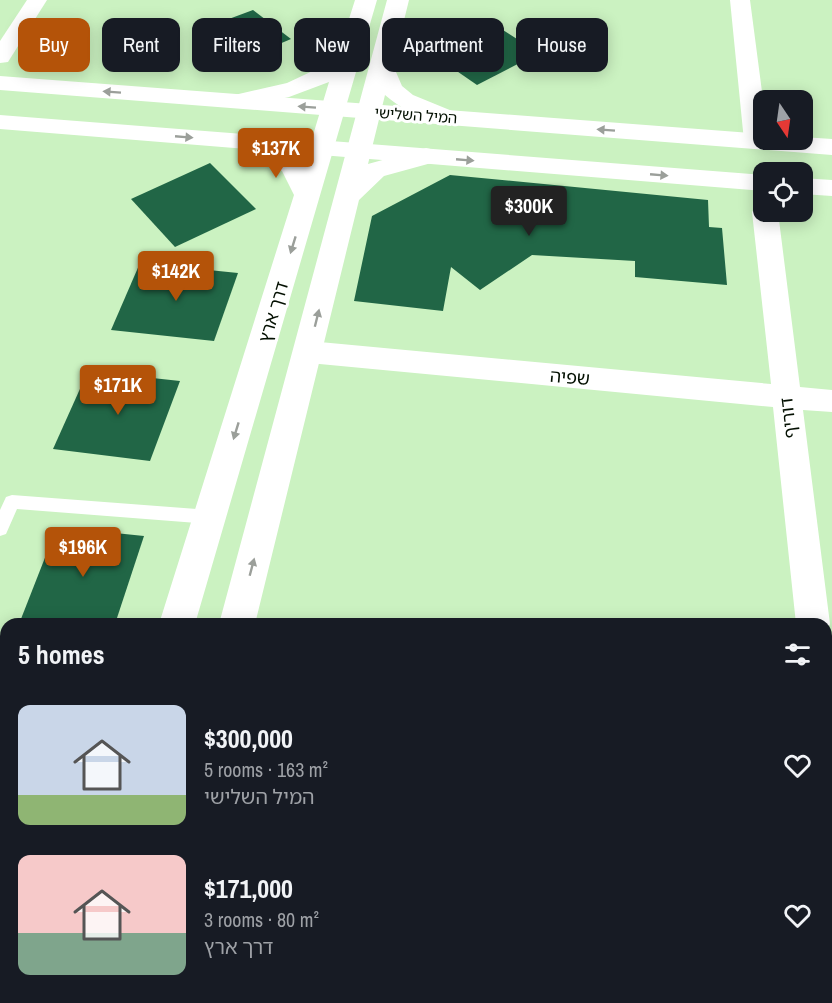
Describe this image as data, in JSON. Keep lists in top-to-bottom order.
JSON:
{
  "streets": {
    "main road": ["המיל השלישי", "דרך ארץ"],
    "street": ["שפיה", "דוריף"]
  },
  "crossings": [
    ["המיל השלישי", "דרך ארץ"],
    ["שפיה", "דוריף"]
  ],
  "north": "bottom",
  "page": {
    "chip": [
      "Buy",
      "Rent",
      "Filters",
      "New",
      "Apartment",
      "House"
    ],
    "price": [
      "$137K",
      "$300K",
      "$142K",
      "$171K",
      "$196K"
    ],
    "heading": "5 homes",
    "list": [
      {
        "name": "$300,000",
        "note": "5 rooms · 163 m² · המיל השלישי"
      },
      {
        "name": "$171,000",
        "note": "3 rooms · 80 m² · דרך ארץ"
      }
    ]
  }
}
